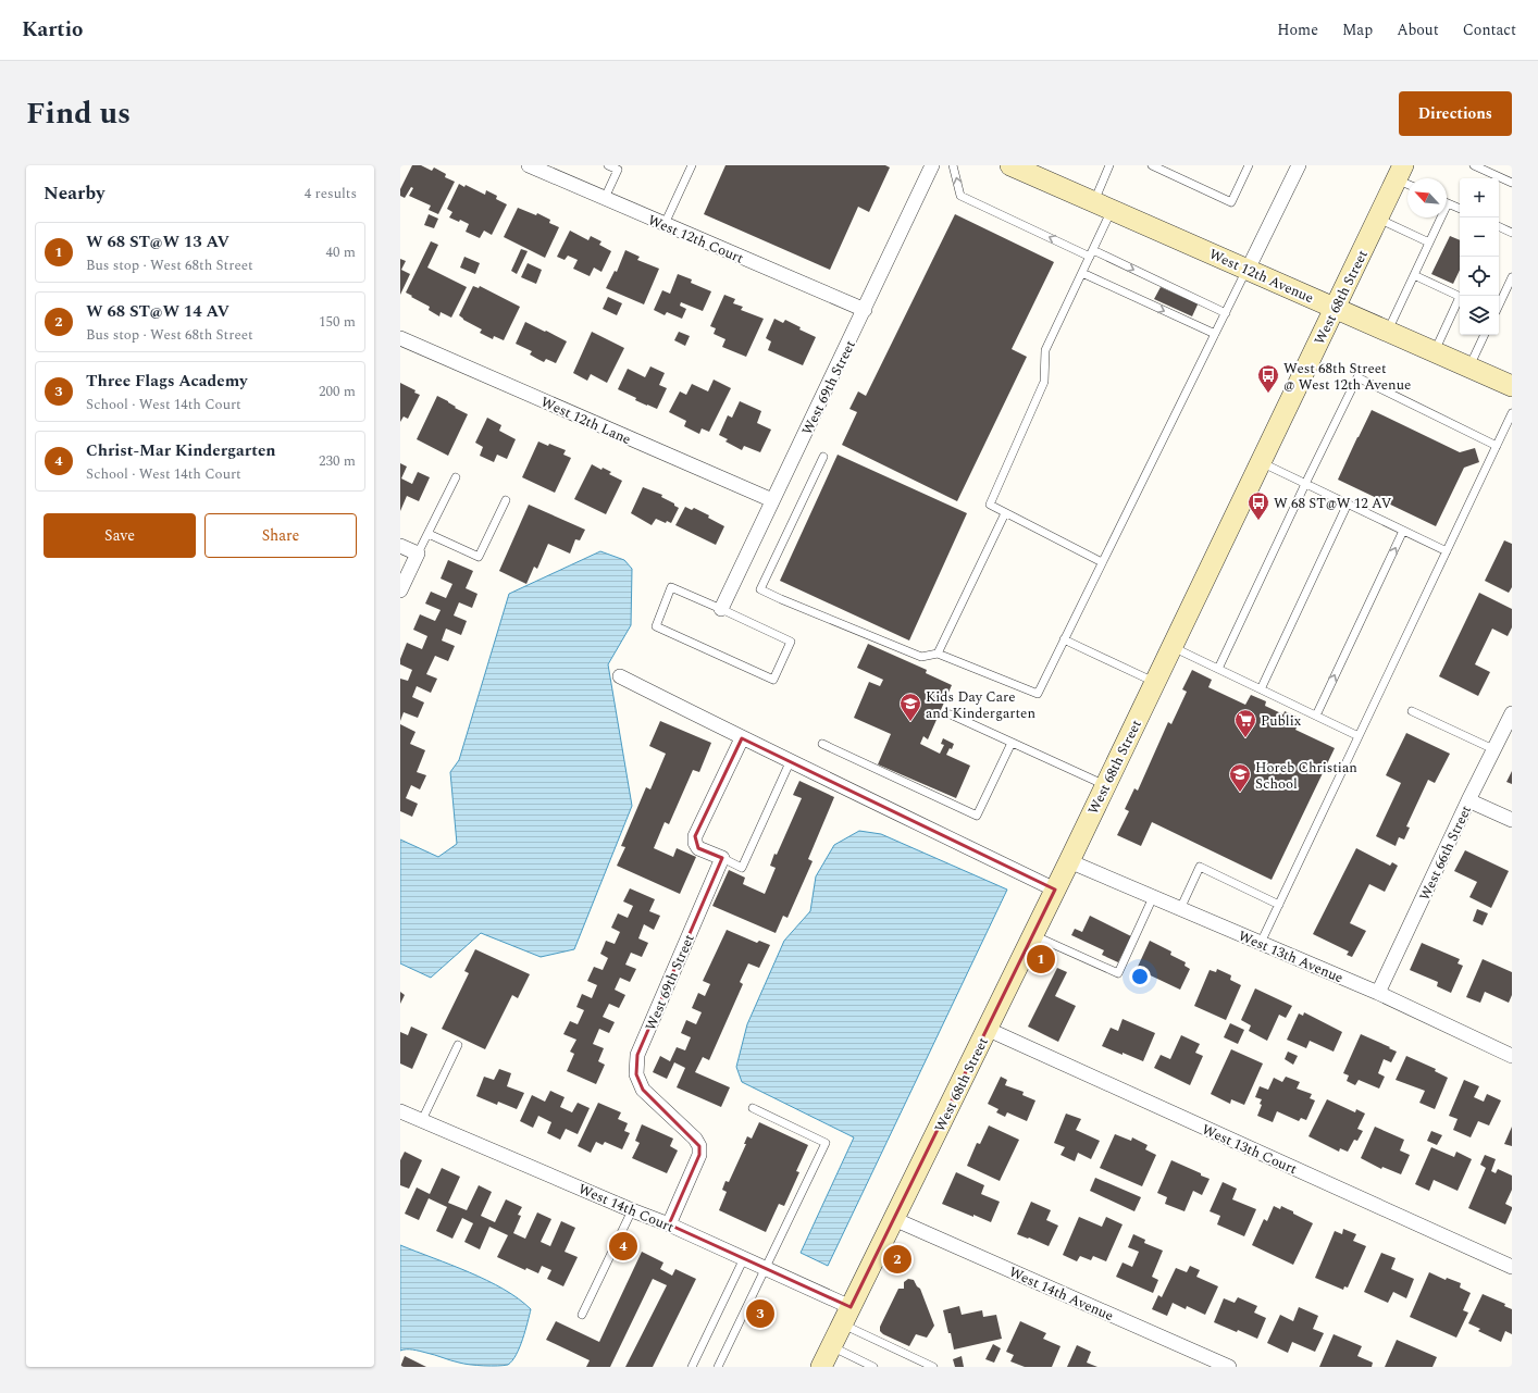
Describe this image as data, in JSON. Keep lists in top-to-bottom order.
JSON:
{
  "streets": {
    "main road": ["West 12th Avenue", "West 68th Street"],
    "street": [
      "West 12th Court",
      "West 69th Street",
      "West 12th Lane",
      "West 66th Street",
      "West 13th Avenue",
      "West 13th Court",
      "West 14th Court",
      "West 14th Avenue"
    ]
  },
  "crossings": [
    ["West 12th Court", "West 69th Street"],
    ["West 12th Avenue", "West 68th Street"],
    ["West 68th Street", "West 13th Avenue"],
    ["West 68th Street", "West 13th Court"],
    ["West 68th Street", "West 14th Court"],
    ["West 68th Street", "West 14th Avenue"],
    ["West 69th Street", "West 12th Lane"],
    ["West 69th Street", "West 14th Court"],
    ["West 66th Street", "West 13th Avenue"]
  ],
  "places": {
    "bus stop": ["West 68th Street @ West 12th Avenue", "W 68 ST@W 12 AV"],
    "school or university": ["Kids Day Care and Kindergarten", "Horeb Christian School"],
    "supermarket": ["Publix"]
  },
  "north": "top left",
  "page": {
    "header": "Kartio",
    "nav": [
      "Home",
      "Map",
      "About",
      "Contact"
    ],
    "title": "Find us",
    "buttons": [
      "Directions",
      ["Save", "Share"]
    ],
    "heading": ["Nearby", "4 results"],
    "map_buttons": ["+", "−"],
    "list": [
      {
        "mark": "1",
        "name": "W 68 ST@W 13 AV",
        "note": "Bus stop · West 68th Street",
        "value": "40 m"
      },
      {
        "mark": "2",
        "name": "W 68 ST@W 14 AV",
        "note": "Bus stop · West 68th Street",
        "value": "150 m"
      },
      {
        "mark": "3",
        "name": "Three Flags Academy",
        "note": "School · West 14th Court",
        "value": "200 m"
      },
      {
        "mark": "4",
        "name": "Christ-Mar Kindergarten",
        "note": "School · West 14th Court",
        "value": "230 m"
      }
    ],
    "pins": [
      "1",
      "4",
      "2",
      "3"
    ]
  }
}
